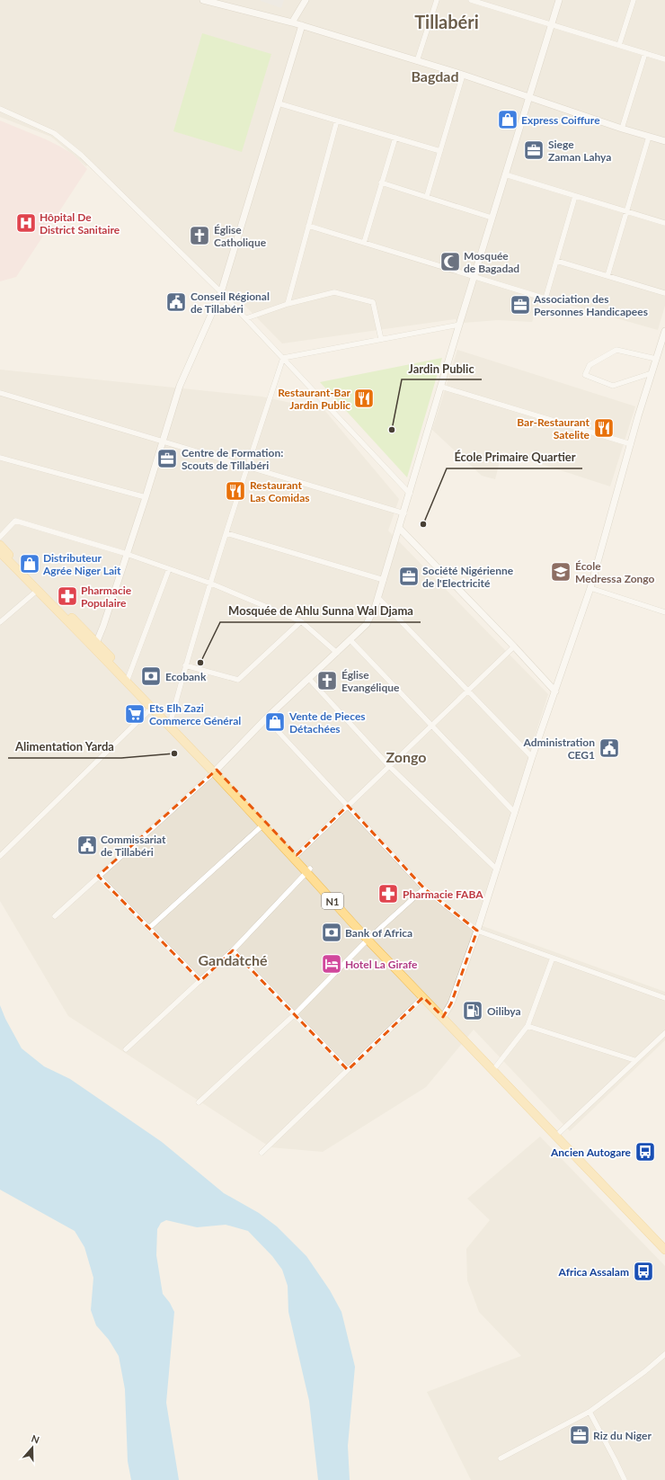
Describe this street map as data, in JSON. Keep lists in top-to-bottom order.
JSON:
{
  "streets": {
    "main road": ["N1"]
  },
  "districts": [
    "Tillabéri",
    "Bagdad",
    "Zongo",
    "Gandatché"
  ],
  "places": {
    "shop": ["Express Coiffure", "Distributeur Agrée Niger Lait", "Vente de Pieces Détachées"],
    "office": [
      "Siege Zaman Lahya",
      "Association des Personnes Handicapees",
      "Centre de Formation: Scouts de Tillabéri",
      "Société Nigérienne de l'Electricité",
      "Riz du Niger"
    ],
    "hospital": ["Hôpital De District Sanitaire"],
    "church": ["Église Catholique", "Église Evangélique"],
    "mosque": ["Mosquée de Bagadad"],
    "public building": ["Conseil Régional de Tillabéri", "Administration CEG1", "Commissariat de Tillabéri"],
    "restaurant": ["Restaurant-Bar Jardin Public", "Bar-Restaurant Satelite", "Restaurant Las Comidas"],
    "other": [
      "Jardin Public",
      "École Primaire Quartier",
      "Mosquée de Ahlu Sunna Wal Djama",
      "Alimentation Yarda"
    ],
    "school or university": ["École Medressa Zongo"],
    "pharmacy": ["Pharmacie Populaire", "Pharmacie FABA"],
    "bank": ["Ecobank", "Bank of Africa"],
    "supermarket": ["Ets Elh Zazi Commerce Général"],
    "hotel": ["Hotel La Girafe"],
    "fuel station": ["Oilibya"],
    "bus stop": ["Ancien Autogare", "Africa Assalam"]
  },
  "north": "top"
}
